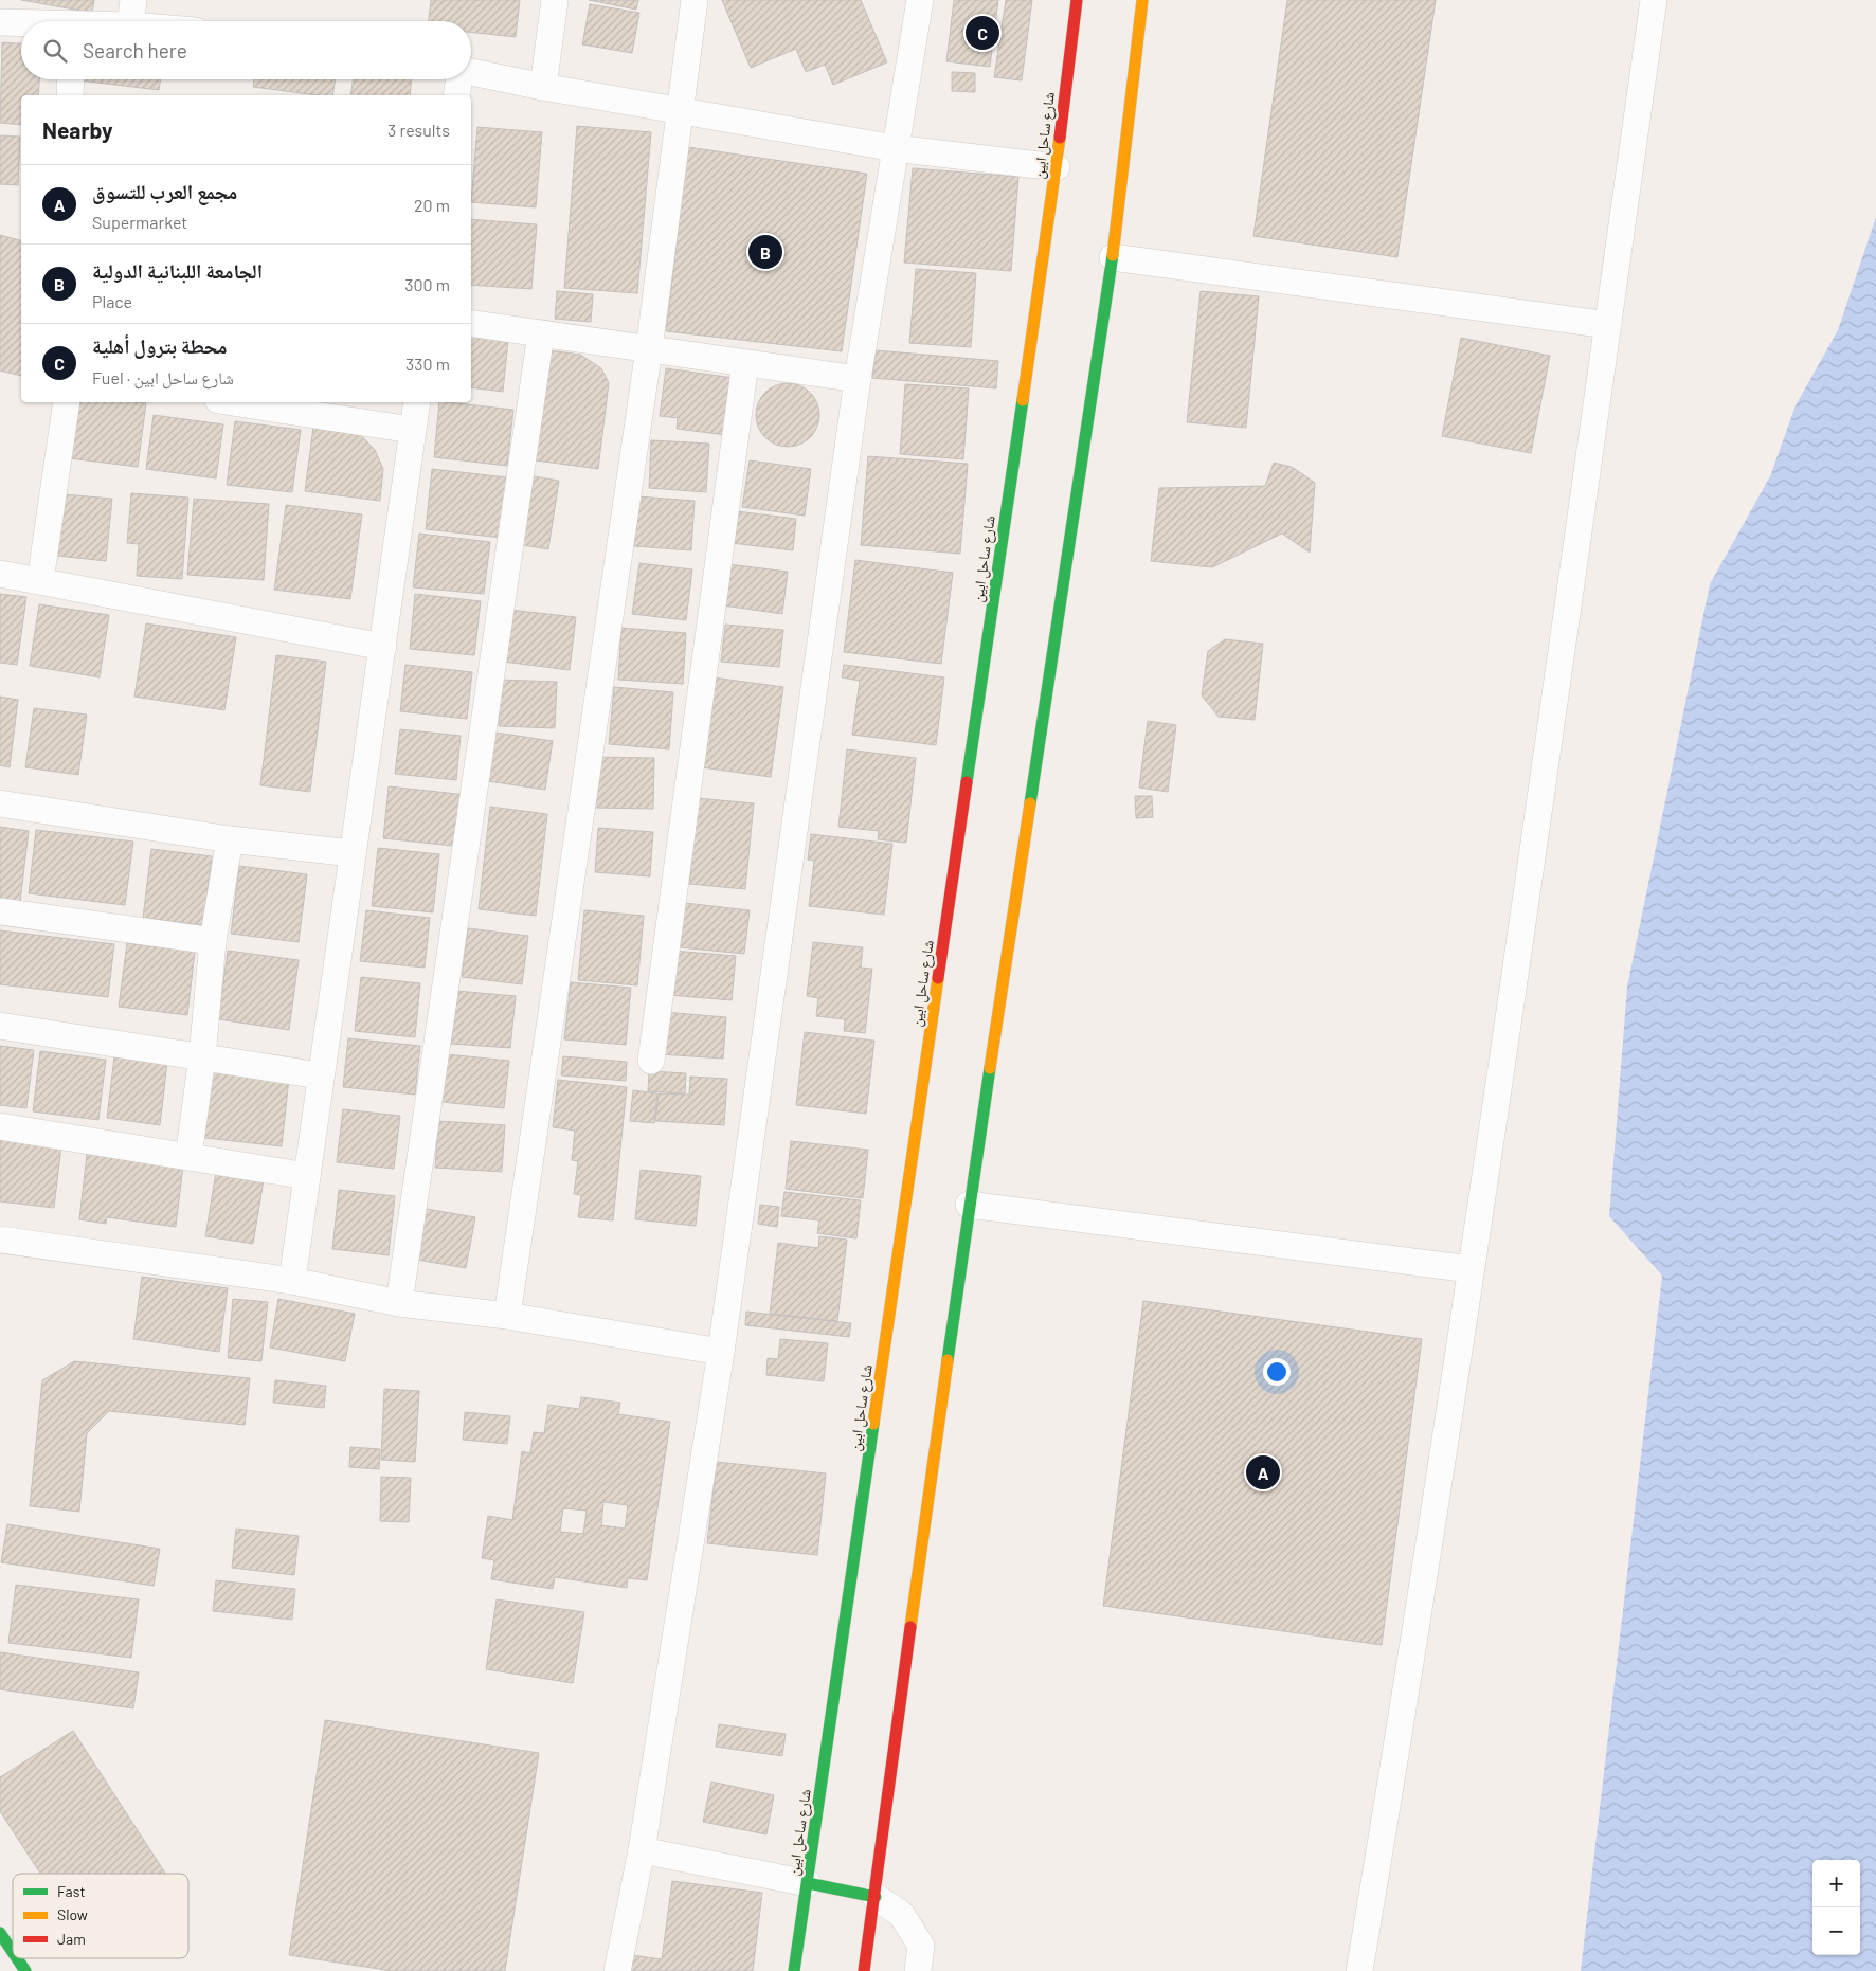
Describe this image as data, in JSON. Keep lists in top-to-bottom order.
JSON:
{
  "streets": {
    "highway": ["شارع ساحل ابين"]
  },
  "legend": ["Fast", "Slow", "Jam"],
  "page": {
    "pins": ["C", "B", "A"],
    "search": "Search here",
    "heading": ["Nearby", "3 results"],
    "list": [
      {
        "mark": "A",
        "name": "مجمع العرب للتسوق",
        "note": "Supermarket",
        "value": "20 m"
      },
      {
        "mark": "B",
        "name": "الجامعة اللبنانية الدولية",
        "note": "Place",
        "value": "300 m"
      },
      {
        "mark": "C",
        "name": "محطة بترول أهلية",
        "note": "Fuel · شارع ساحل ابين",
        "value": "330 m"
      }
    ],
    "map_buttons": ["+", "−"]
  }
}
